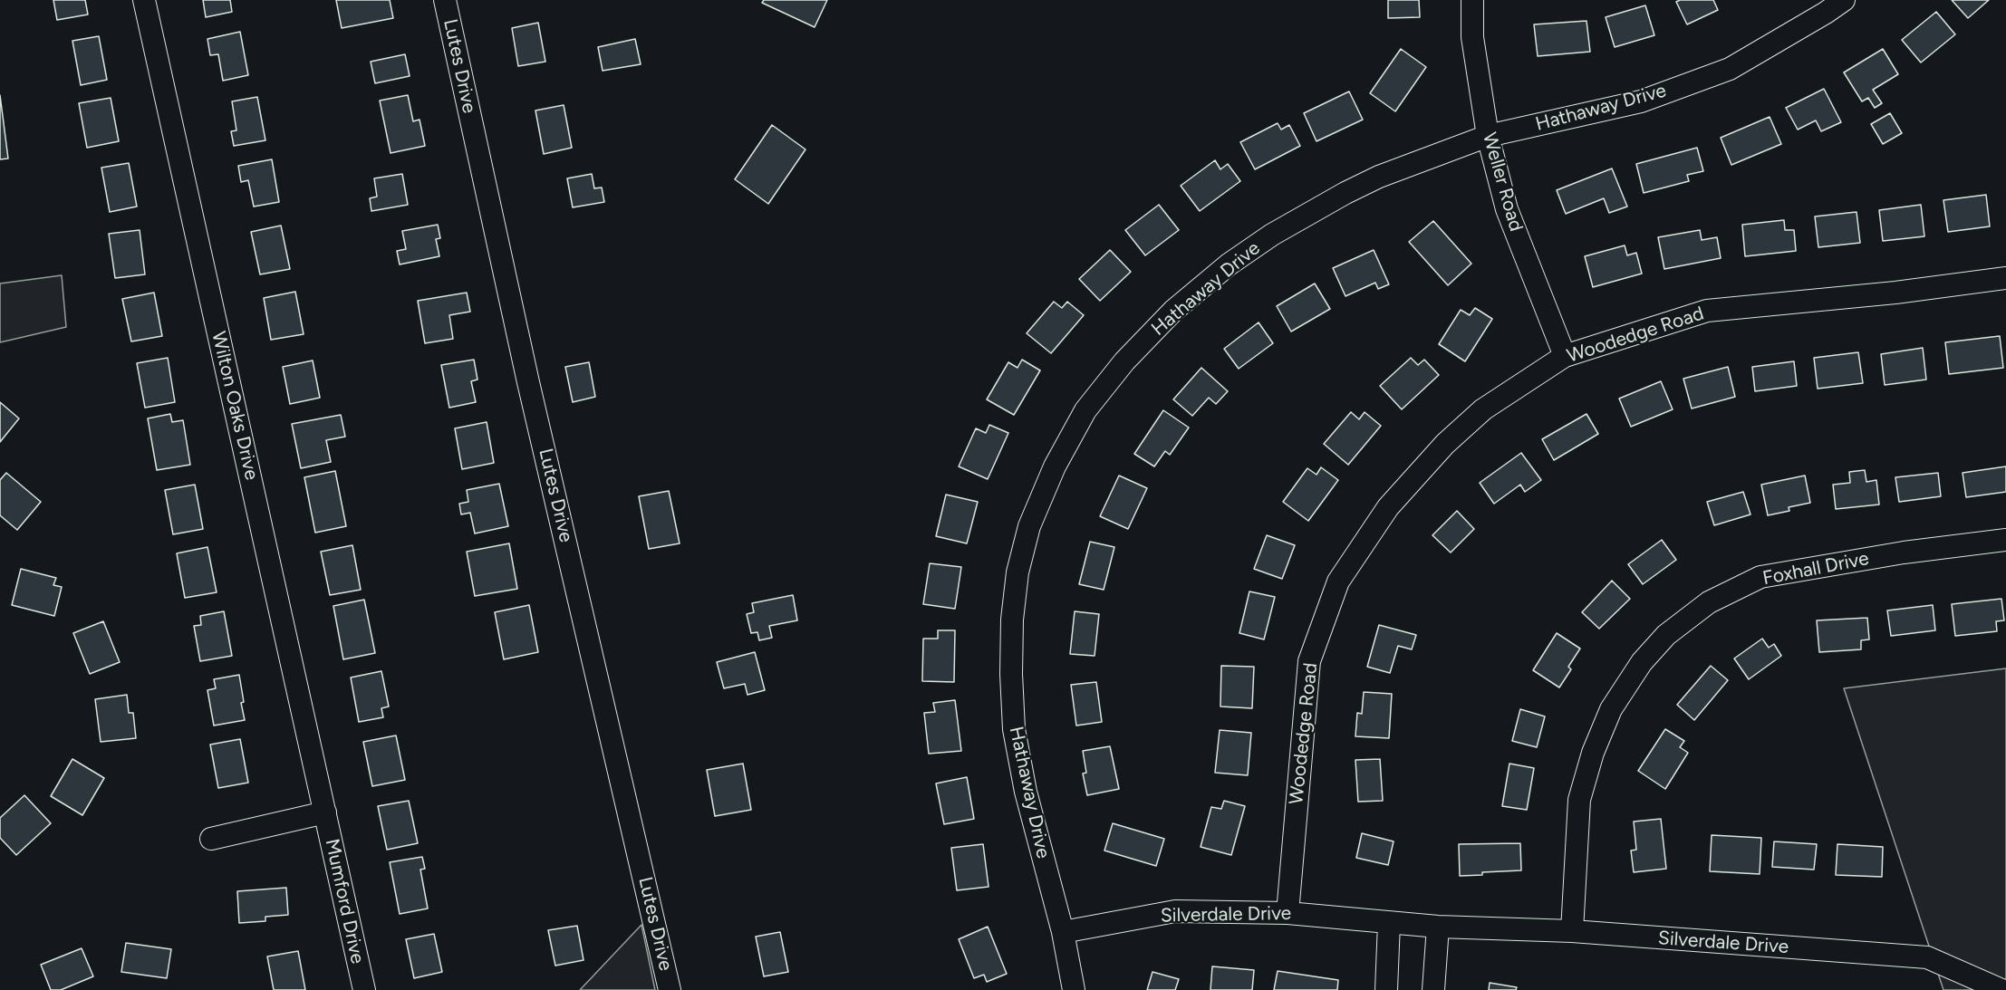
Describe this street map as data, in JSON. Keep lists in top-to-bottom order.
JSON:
{
  "streets": {
    "street": [
      "Lutes Drive",
      "Hathaway Drive",
      "Weller Road",
      "Woodedge Road",
      "Wilton Oaks Drive",
      "Foxhall Drive",
      "Mumford Drive",
      "Silverdale Drive"
    ]
  },
  "crossings": [
    ["Hathaway Drive", "Weller Road"],
    ["Hathaway Drive", "Silverdale Drive"],
    ["Weller Road", "Woodedge Road"],
    ["Woodedge Road", "Silverdale Drive"],
    ["Wilton Oaks Drive", "Mumford Drive"],
    ["Foxhall Drive", "Silverdale Drive"]
  ]
}
